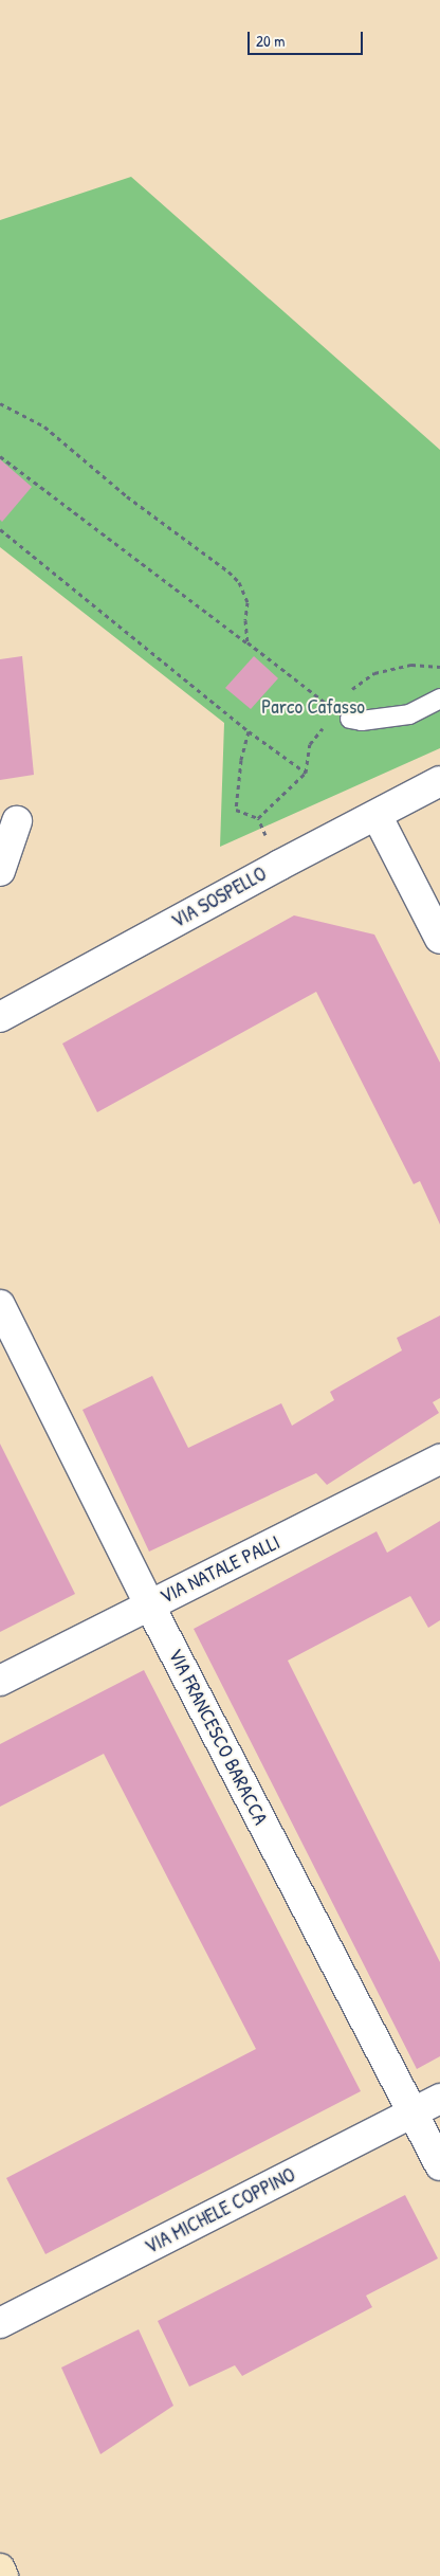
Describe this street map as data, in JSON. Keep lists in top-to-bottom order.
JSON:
{
  "streets": {
    "street": [
      "VIA SOSPELLO",
      "VIA NATALE PALLI",
      "VIA FRANCESCO BARACCA",
      "VIA MICHELE COPPINO"
    ]
  },
  "crossings": [
    ["VIA NATALE PALLI", "VIA FRANCESCO BARACCA"],
    ["VIA FRANCESCO BARACCA", "VIA MICHELE COPPINO"]
  ],
  "parks": ["Parco Cafasso"],
  "scale_bar": "20 m"
}
